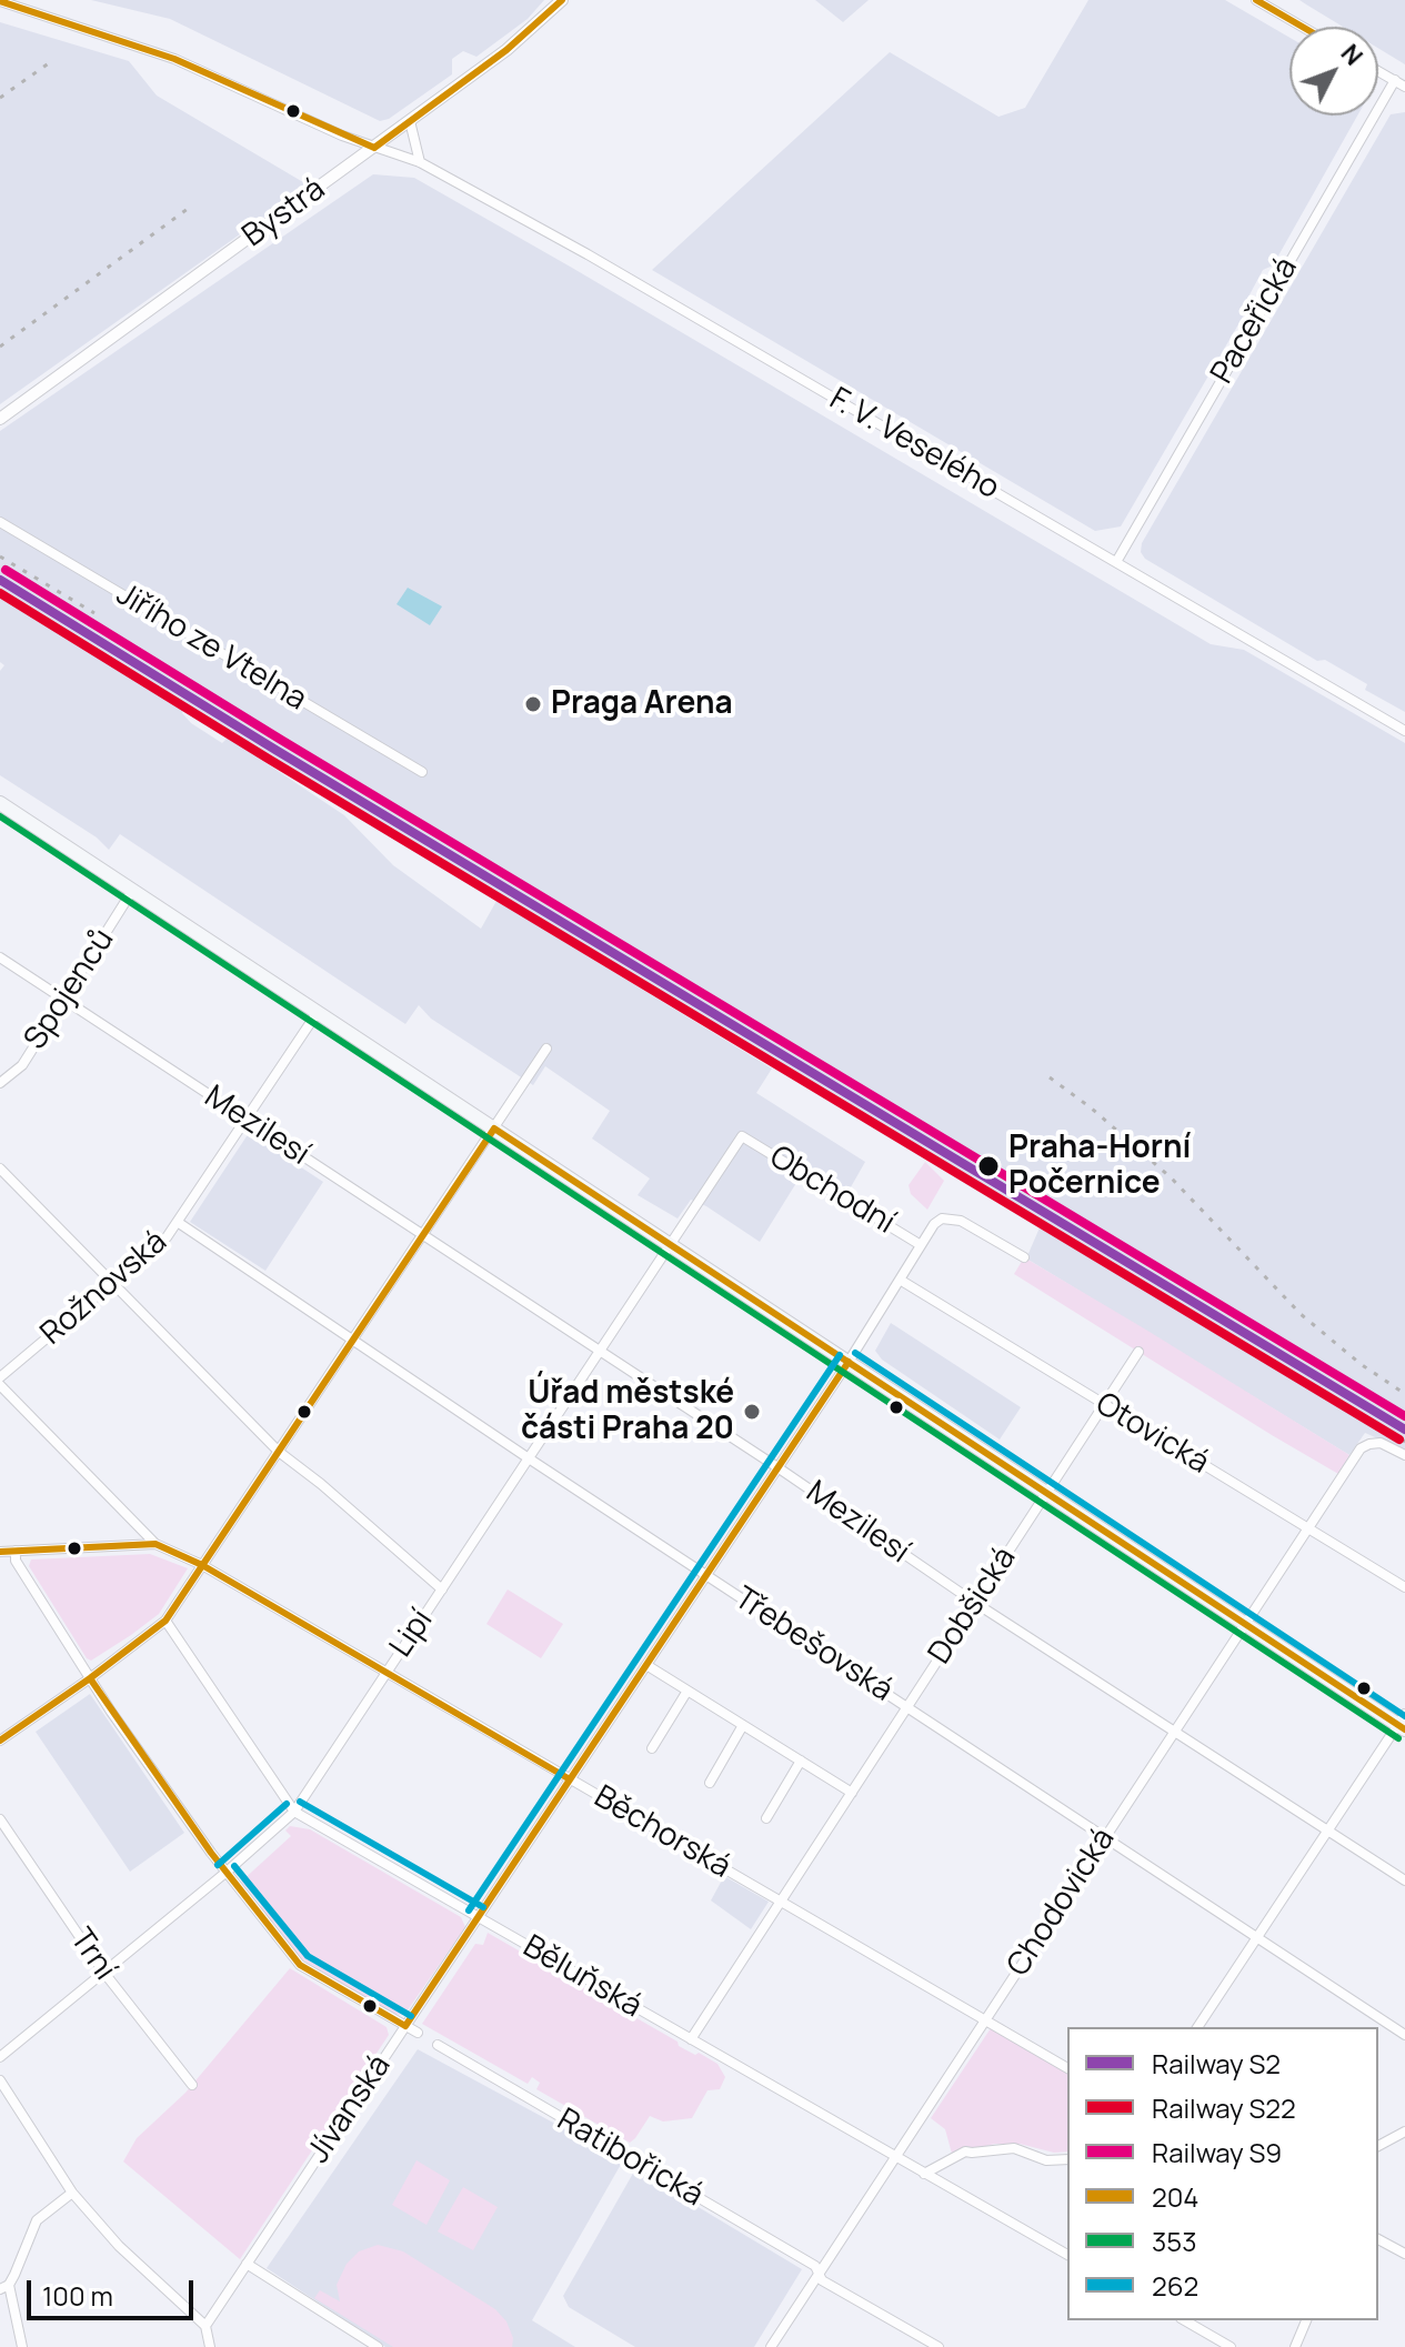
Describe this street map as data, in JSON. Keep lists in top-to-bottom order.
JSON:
{
  "streets": {
    "street": [
      "Bystrá",
      "Paceřická",
      "F. V. Veselého",
      "Jiřího ze Vtelna",
      "Spojenců",
      "Mezilesí",
      "Obchodní",
      "Rožnovská",
      "Otovická",
      "Dobšická",
      "Lipí",
      "Třebešovská",
      "Běchorská",
      "Chodovická",
      "Trní",
      "Běluňská",
      "Jívanská",
      "Ratibořická"
    ]
  },
  "crossings": [
    ["Bystrá", "F. V. Veselého"],
    ["Paceřická", "F. V. Veselého"],
    ["Spojenců", "Mezilesí"],
    ["Mezilesí", "Rožnovská"],
    ["Mezilesí", "Dobšická"],
    ["Mezilesí", "Lipí"],
    ["Mezilesí", "Chodovická"],
    ["Mezilesí", "Jívanská"],
    ["Obchodní", "Lipí"],
    ["Obchodní", "Jívanská"],
    ["Rožnovská", "Třebešovská"],
    ["Otovická", "Dobšická"],
    ["Otovická", "Chodovická"],
    ["Otovická", "Jívanská"],
    ["Dobšická", "Třebešovská"],
    ["Dobšická", "Běchorská"],
    ["Dobšická", "Běluňská"],
    ["Lipí", "Třebešovská"],
    ["Lipí", "Běchorská"],
    ["Lipí", "Trní"],
    ["Lipí", "Běluňská"],
    ["Třebešovská", "Chodovická"],
    ["Třebešovská", "Jívanská"],
    ["Běchorská", "Chodovická"],
    ["Běchorská", "Jívanská"],
    ["Chodovická", "Běluňská"],
    ["Chodovická", "Ratibořická"],
    ["Běluňská", "Jívanská"]
  ],
  "places": ["Praga Arena", "Praha-Horní Počernice", "Úřad městské části Praha 20"],
  "lines": [
    "transit line 204",
    "rail line S9",
    "rail line S2",
    "rail line S22",
    "transit line 353",
    "transit line 262"
  ],
  "legend": [
    "Railway S2",
    "Railway S22",
    "Railway S9",
    "204",
    "353",
    "262"
  ],
  "scale_bar": "100 m",
  "north": "top right"
}
